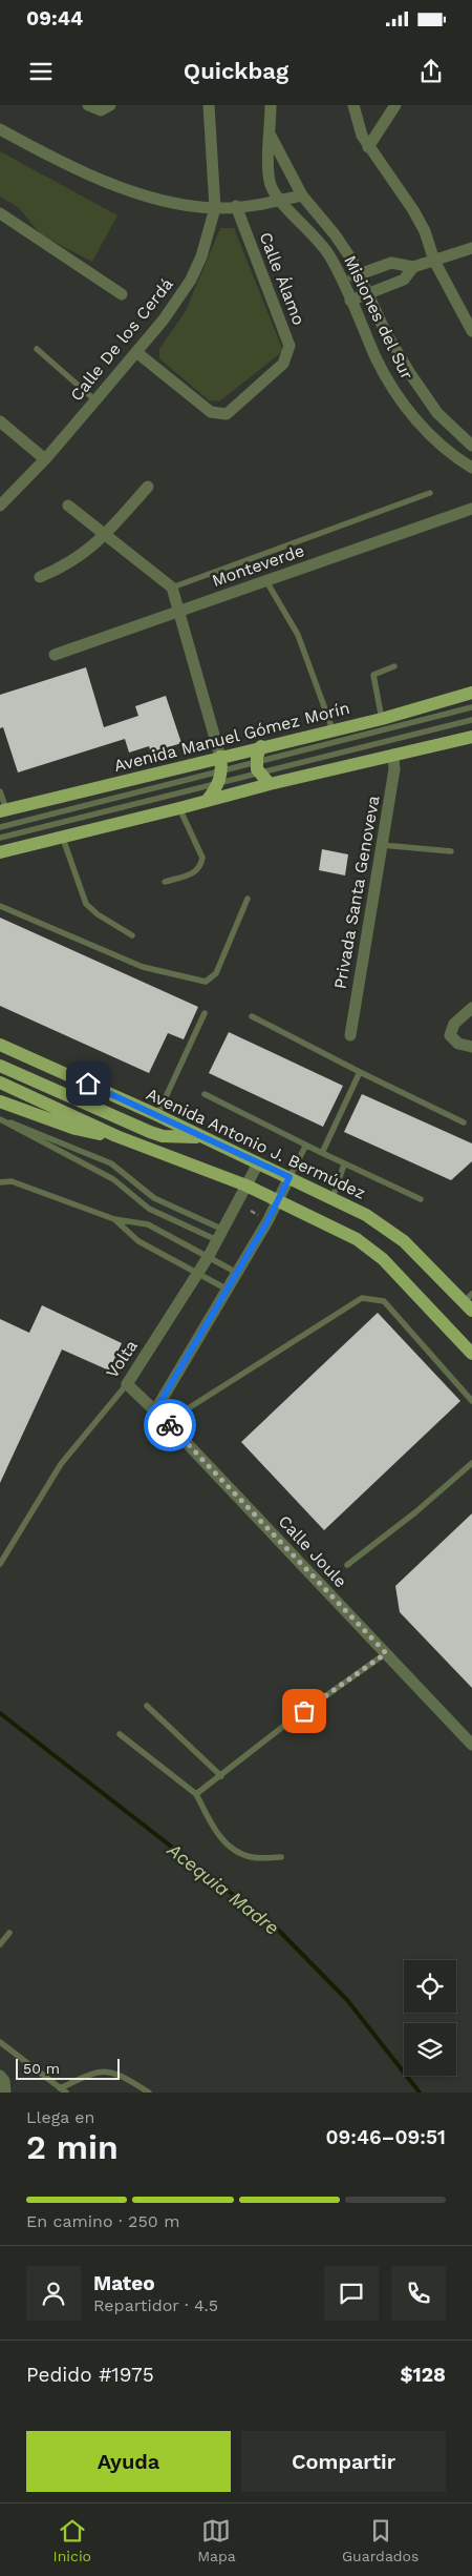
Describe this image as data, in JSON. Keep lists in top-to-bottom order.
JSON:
{
  "streets": {
    "main road": ["Avenida Manuel Gómez Morín", "Avenida Antonio J. Bermúdez"],
    "street": [
      "Calle Álamo",
      "Misiones del Sur",
      "Calle De los Cerdá",
      "Monteverde",
      "Privada Santa Genoveva",
      "Volta",
      "Calle Joule"
    ]
  },
  "crossings": [
    ["Calle Álamo", "Calle De los Cerdá"],
    ["Avenida Antonio J. Bermúdez", "Volta"],
    ["Volta", "Calle Joule"]
  ],
  "water": ["Acequia Madre"],
  "scale_bar": "50 m",
  "page": {
    "status": "09:44",
    "header": "Quickbag",
    "scale": "50 m",
    "heading": ["2 min", "Llega en", "09:46–09:51"],
    "panel": [
      "Mateo",
      "Repartidor · 4.5",
      "Pedido #1975",
      "$128"
    ],
    "bar": "En camino · 250 m",
    "buttons": ["Ayuda", "Compartir"],
    "tabs": ["Inicio", "Mapa", "Guardados"]
  }
}
